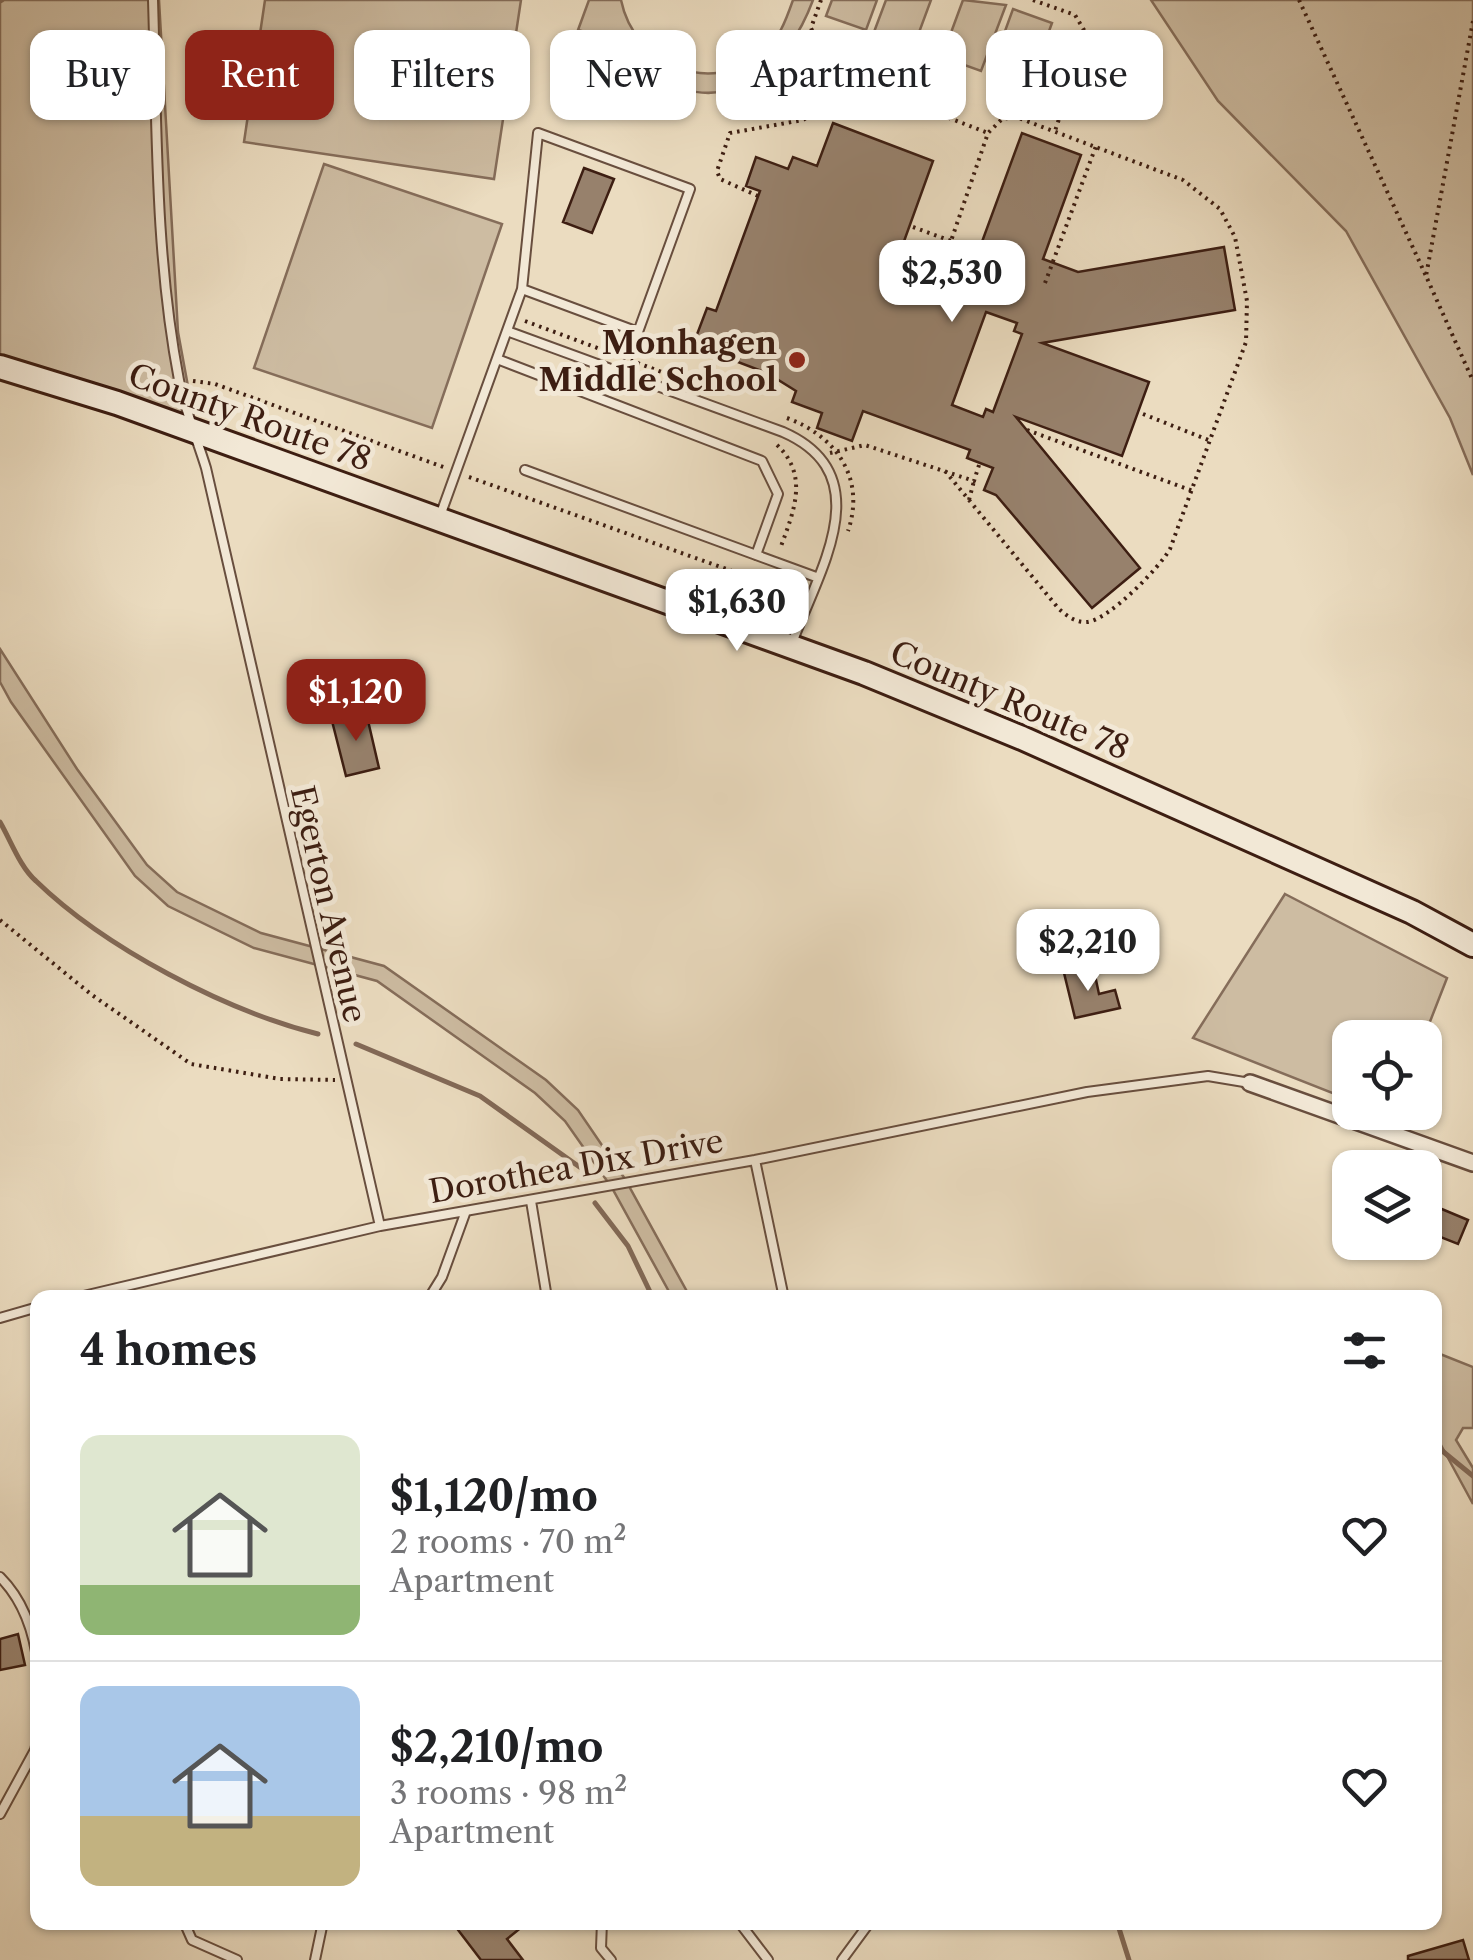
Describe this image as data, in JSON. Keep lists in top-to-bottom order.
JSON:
{
  "streets": {
    "street": ["County Route 78"],
    "lane": ["Egerton Avenue", "Dorothea Dix Drive"]
  },
  "crossings": [
    ["County Route 78", "Egerton Avenue"],
    ["Egerton Avenue", "Dorothea Dix Drive"]
  ],
  "places": ["Monhagen Middle School"],
  "page": {
    "chip": [
      "Buy",
      "Rent",
      "Filters",
      "New",
      "Apartment",
      "House"
    ],
    "price": [
      "$2,530",
      "$1,630",
      "$1,120",
      "$2,210"
    ],
    "heading": "4 homes",
    "list": [
      {
        "name": "$1,120/mo",
        "note": "2 rooms · 70 m² · Apartment"
      },
      {
        "name": "$2,210/mo",
        "note": "3 rooms · 98 m² · Apartment"
      }
    ]
  }
}
